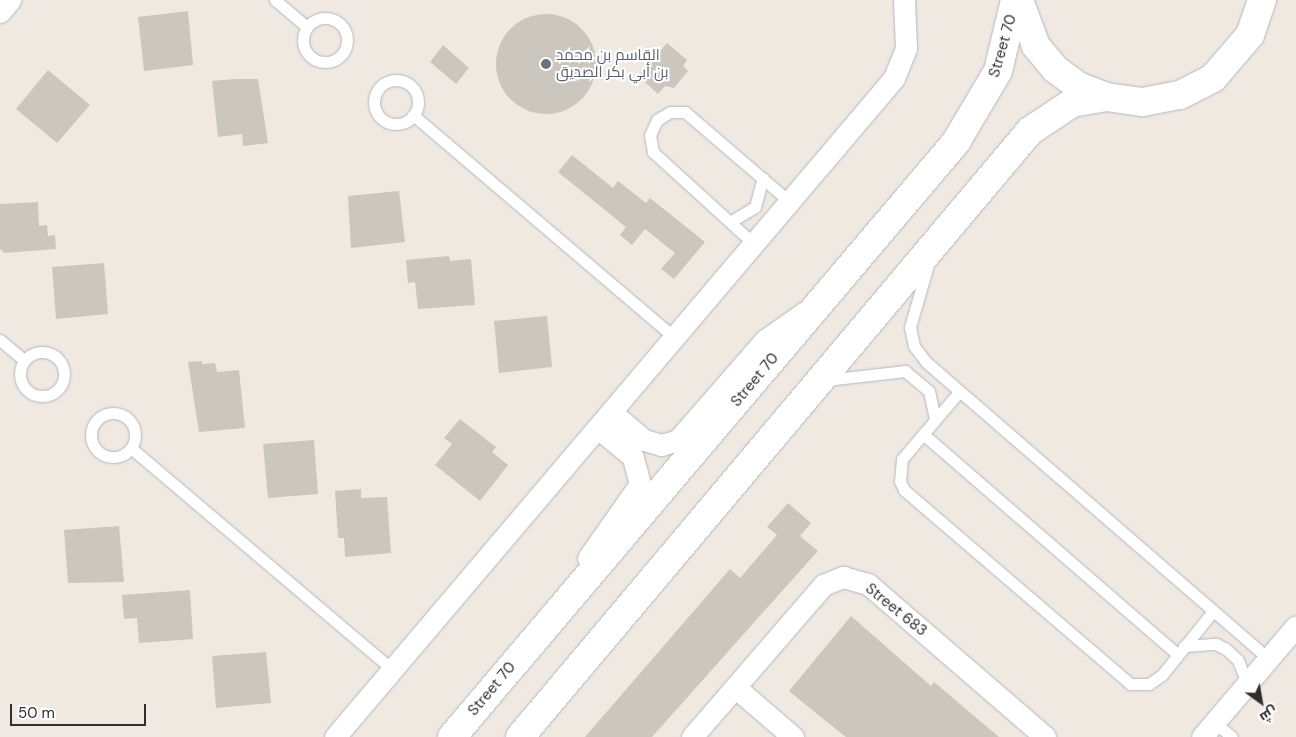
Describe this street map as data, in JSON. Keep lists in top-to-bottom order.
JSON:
{
  "streets": {
    "main road": ["Street 70"],
    "street": ["Street 683"]
  },
  "places": ["القاسم بن محمد بن أبي بكر الصديق"],
  "scale_bar": "50 m",
  "north": "bottom right"
}
